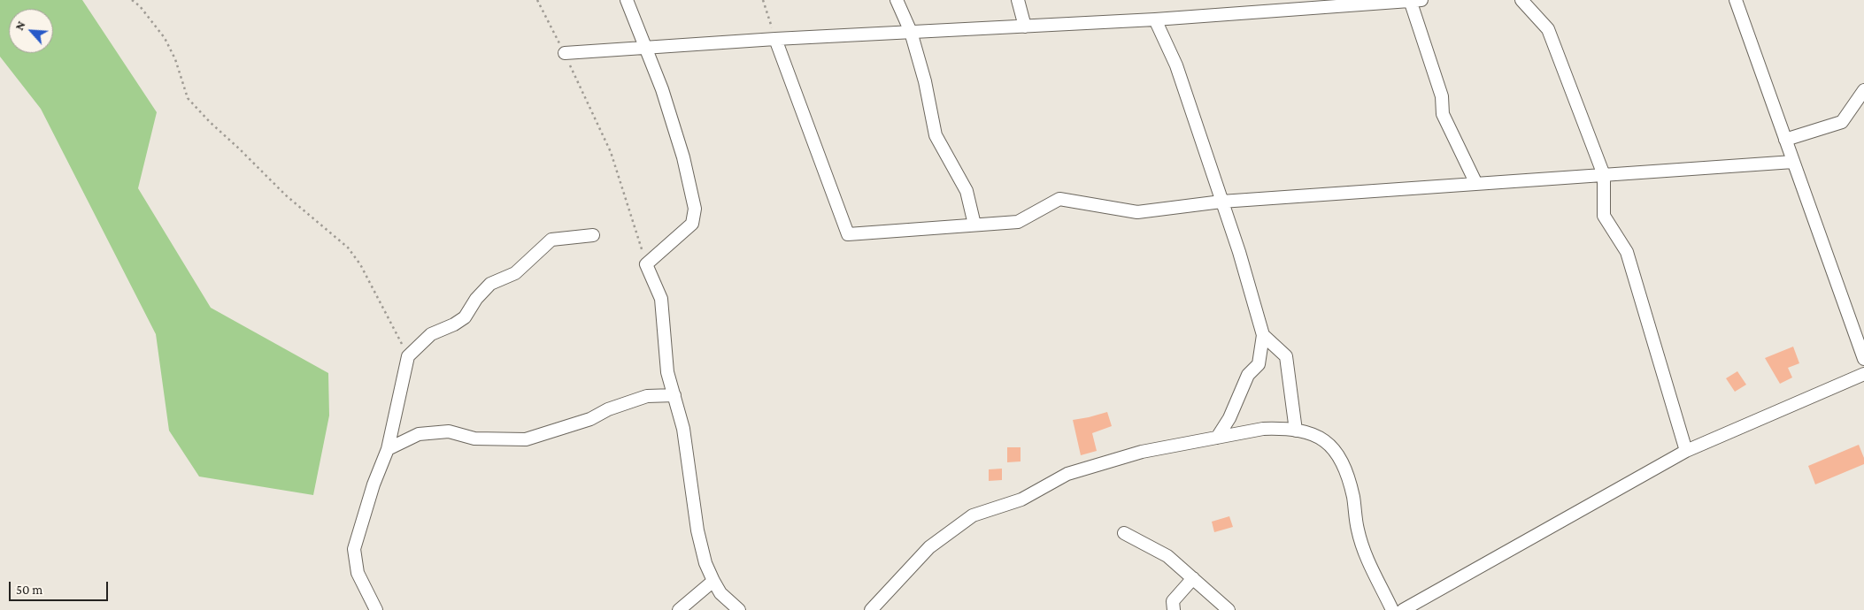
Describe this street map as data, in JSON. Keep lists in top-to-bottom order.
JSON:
{
  "scale_bar": "50 m",
  "north": "top left"
}
